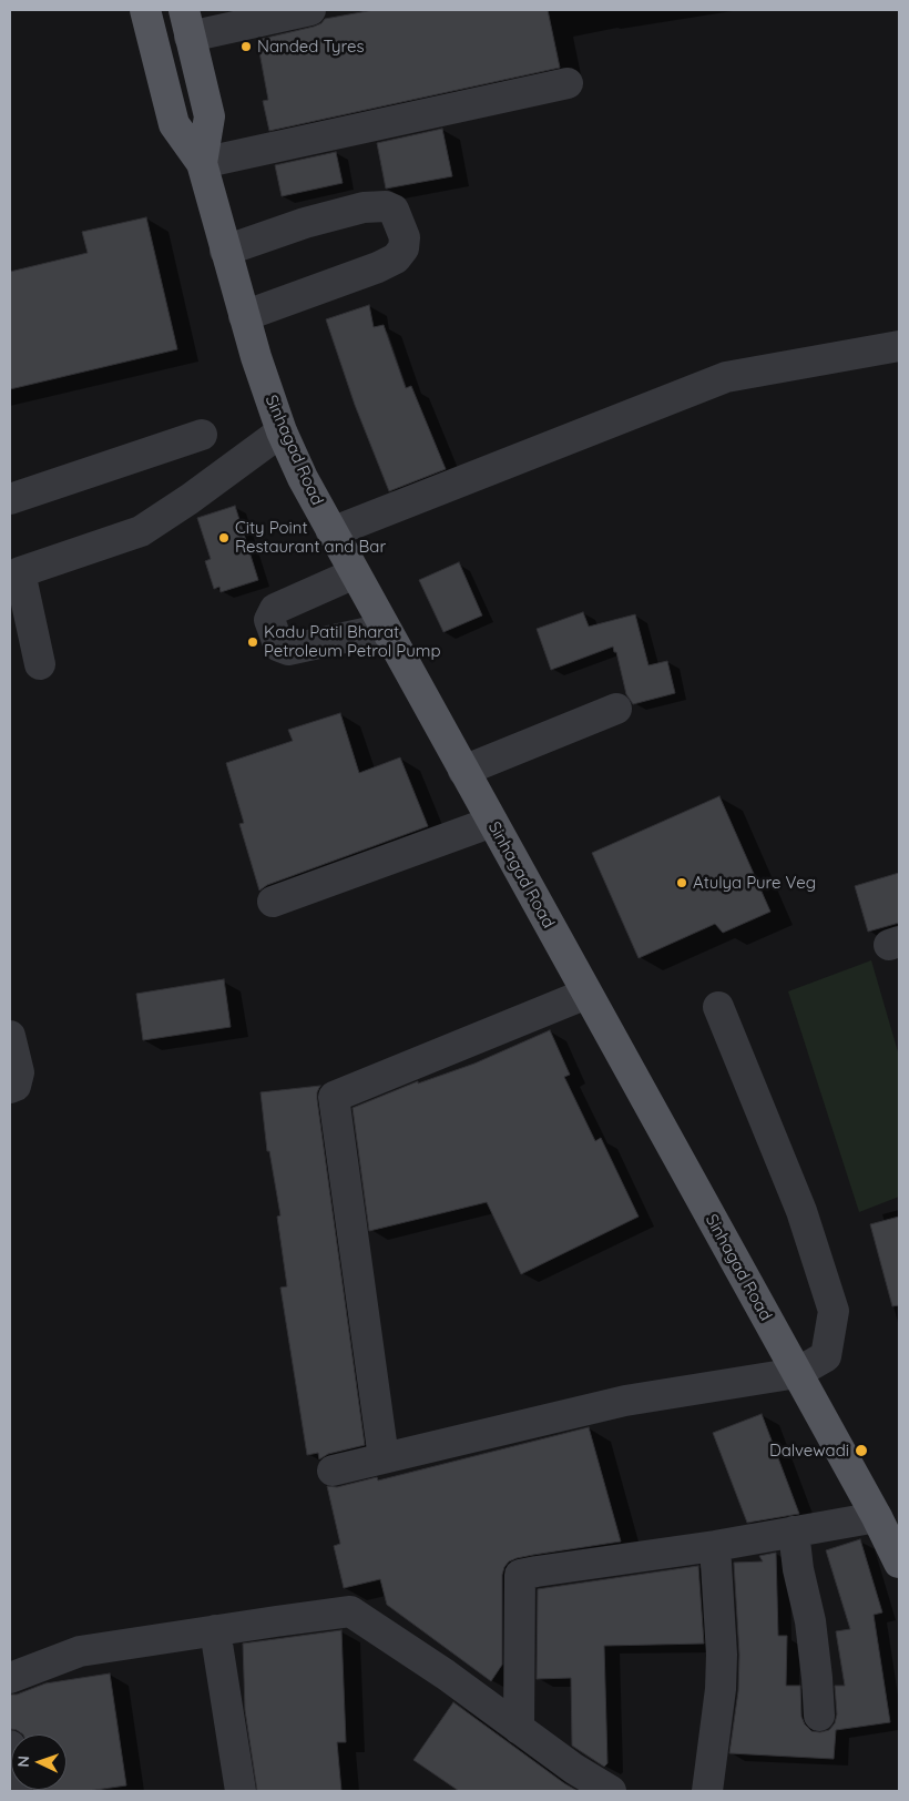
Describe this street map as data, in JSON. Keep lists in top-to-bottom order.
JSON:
{
  "streets": {
    "main road": ["Sinhagad Road"]
  },
  "places": [
    "Nanded Tyres",
    "City Point Restaurant and Bar",
    "Kadu Patil Bharat Petroleum Petrol Pump",
    "Atulya Pure Veg",
    "Dalvewadi"
  ],
  "north": "left"
}
